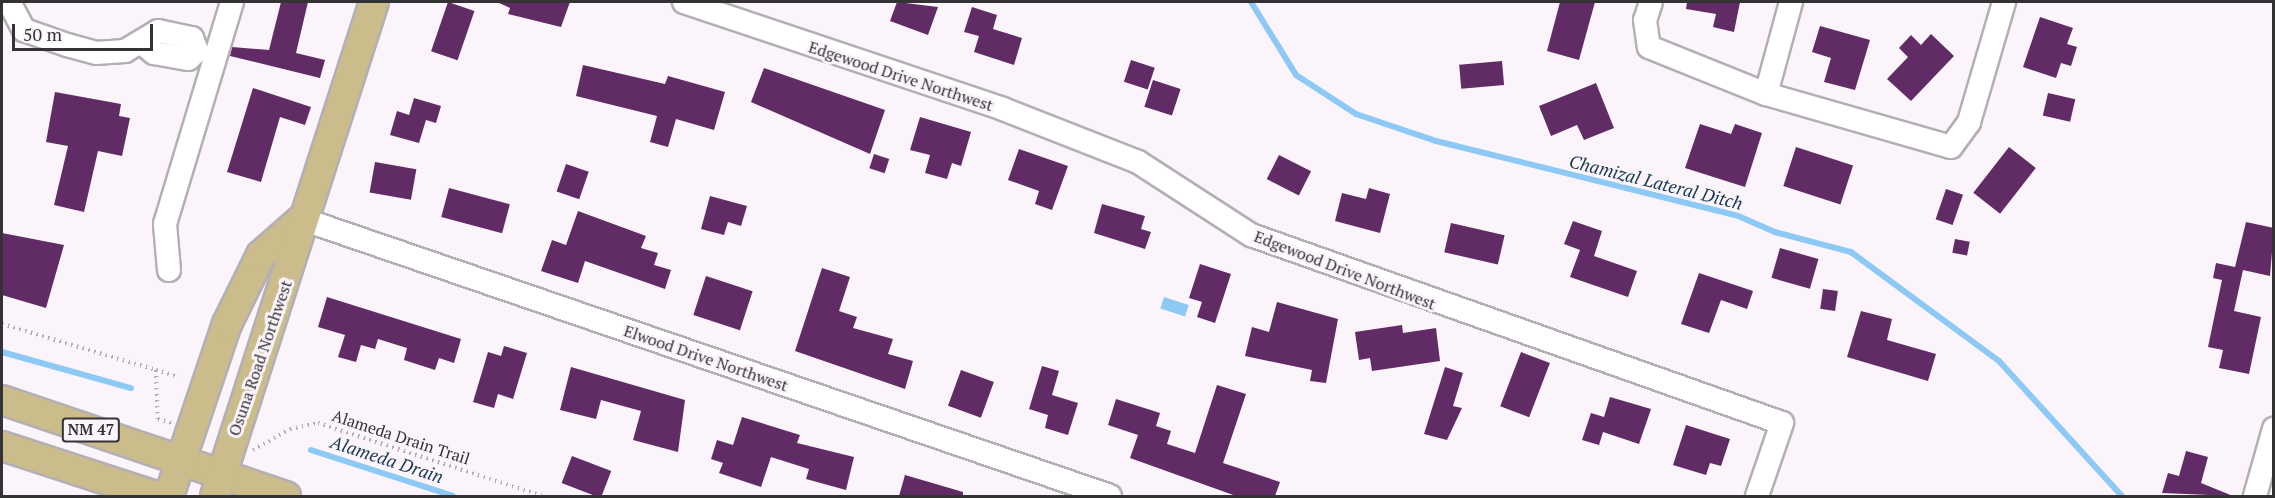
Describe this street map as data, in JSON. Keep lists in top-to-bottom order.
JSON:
{
  "streets": {
    "main road": ["Osuna Road Northwest", "NM 47"],
    "street": ["Edgewood Drive Northwest", "Elwood Drive Northwest"],
    "path": ["Alameda Drain Trail"]
  },
  "crossings": [
    ["Osuna Road Northwest", "Elwood Drive Northwest"],
    ["Osuna Road Northwest", "NM 47"]
  ],
  "water": ["Chamizal Lateral Ditch", "Alameda Drain"],
  "scale_bar": "50 m"
}
